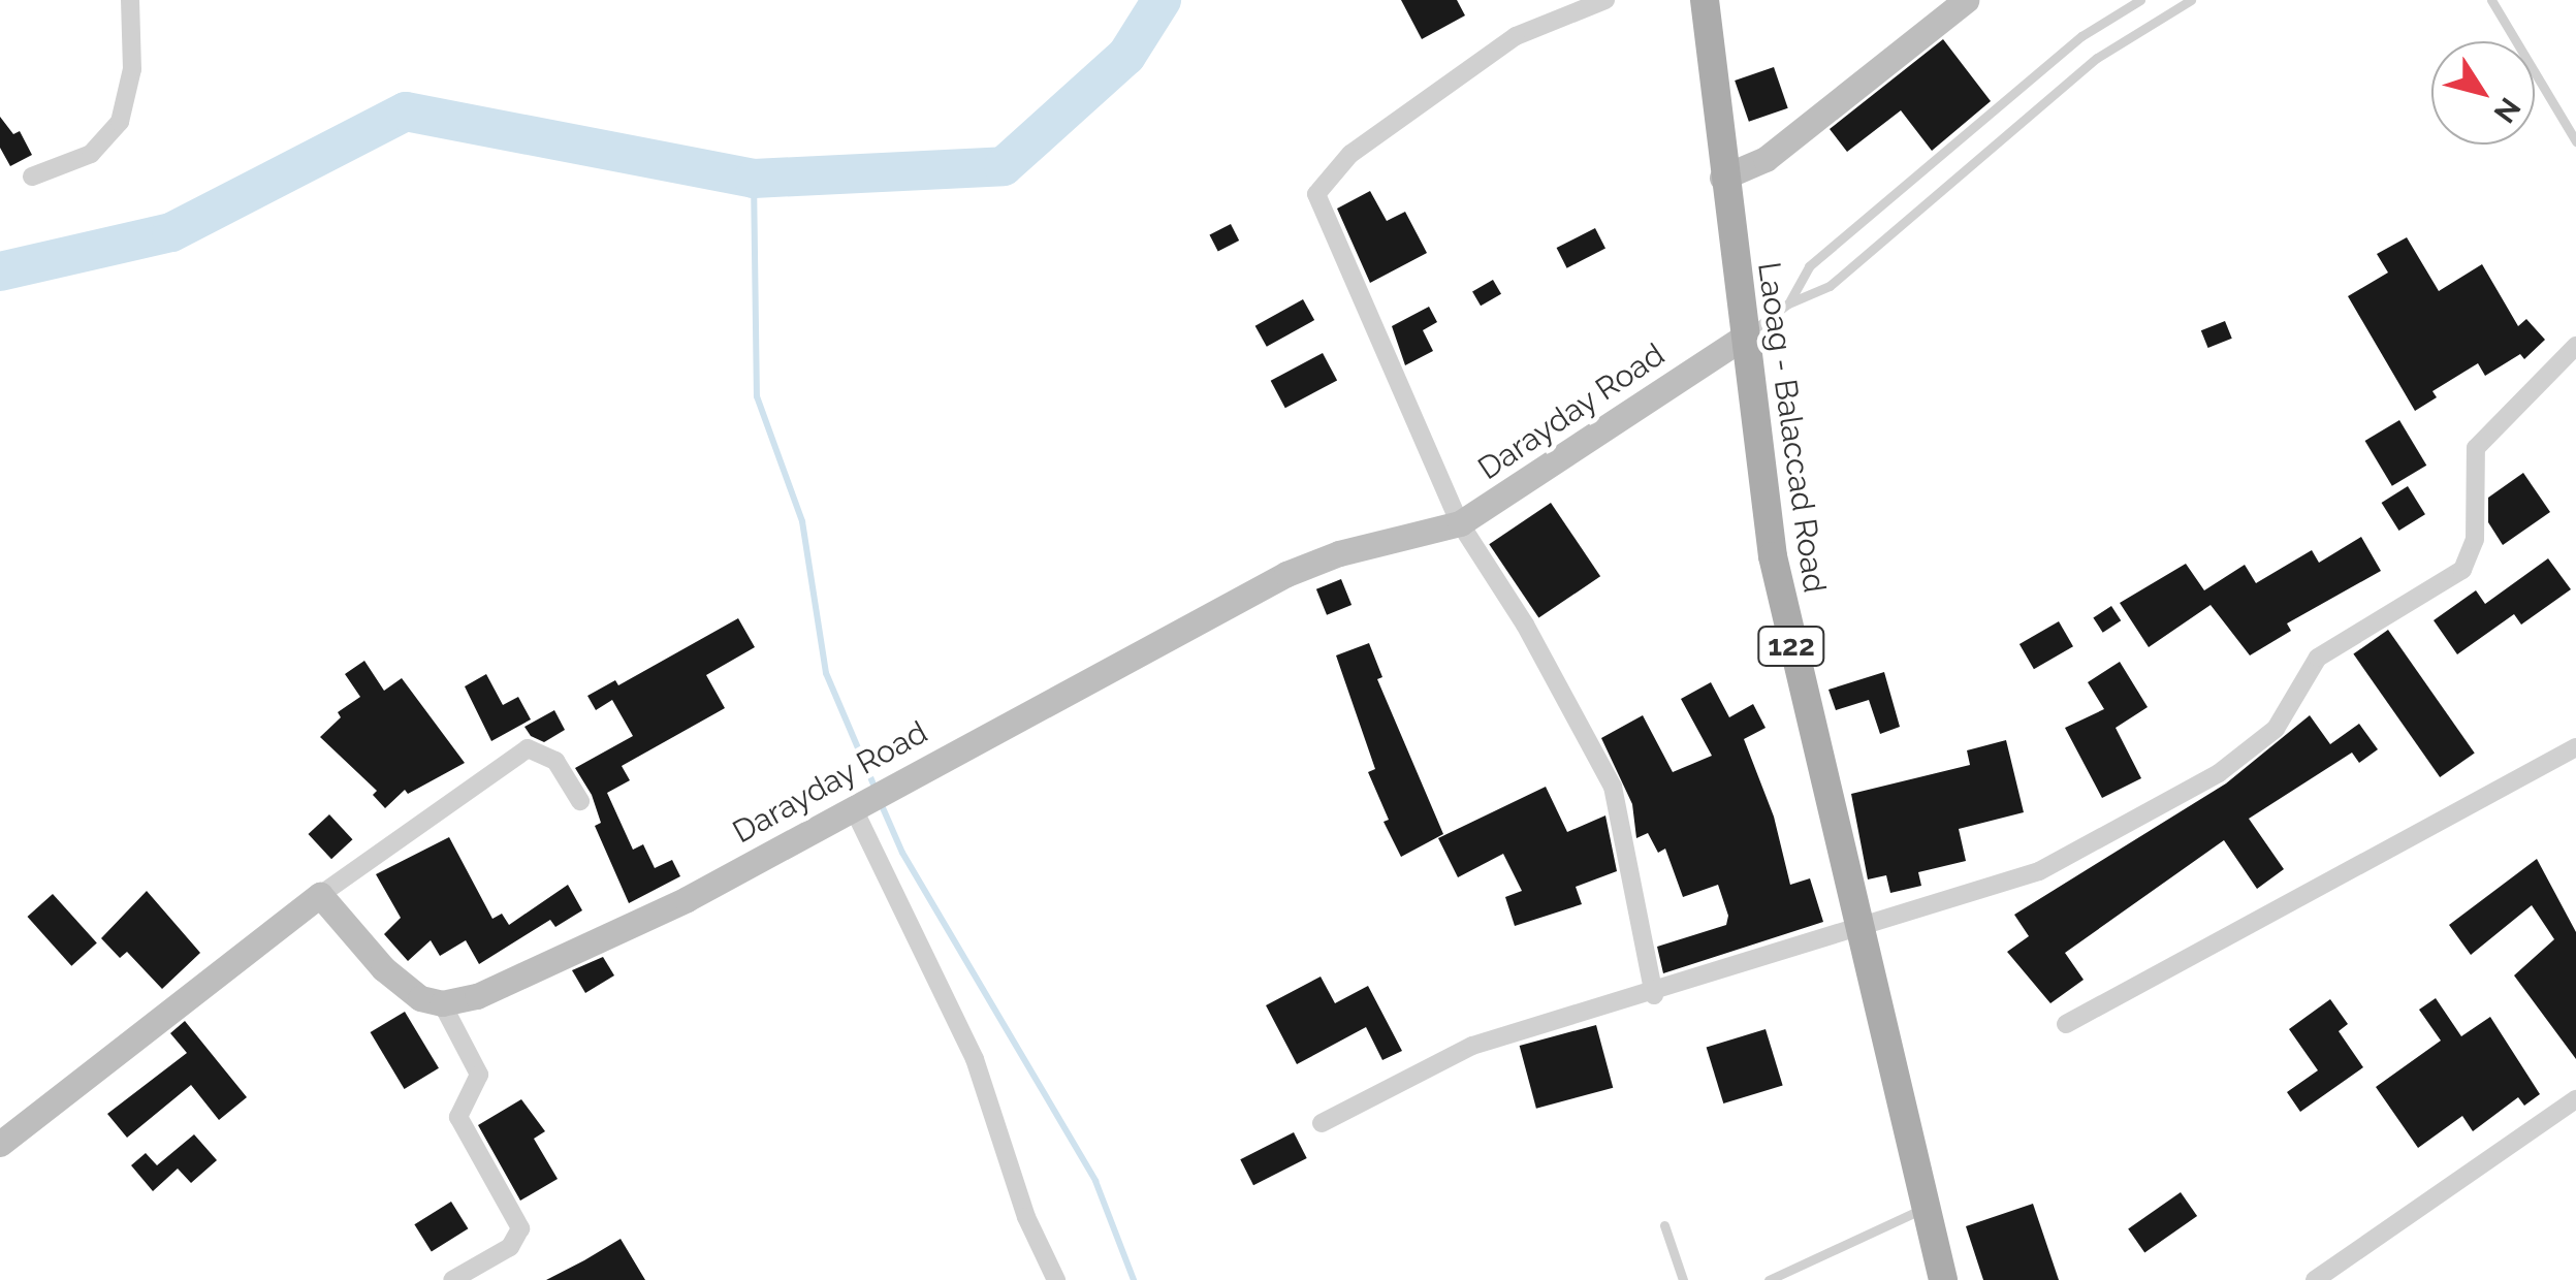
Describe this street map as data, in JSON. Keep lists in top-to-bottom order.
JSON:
{
  "streets": {
    "main road": ["Laoag - Balaccad Road", "122"],
    "street": ["Darayday Road"]
  },
  "crossings": [
    ["Darayday Road", "Laoag - Balaccad Road"]
  ],
  "north": "bottom right"
}
